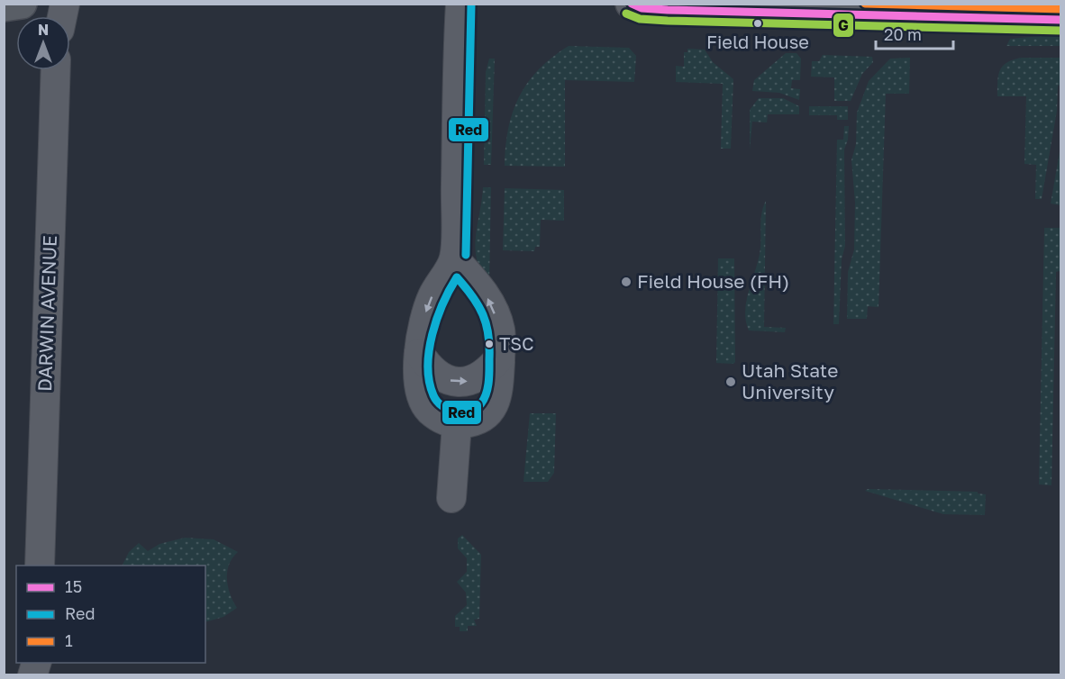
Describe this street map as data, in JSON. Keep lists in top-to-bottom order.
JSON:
{
  "streets": {
    "street": ["DARWIN AVENUE"]
  },
  "places": [
    "Field House",
    "Field House (FH)",
    "TSC",
    "Utah State University"
  ],
  "lines": [
    "transit line 15",
    "transit line 1",
    "transit line Red",
    "transit line G"
  ],
  "legend": ["15", "Red", "1"],
  "scale_bar": "20 m",
  "north": "top"
}
